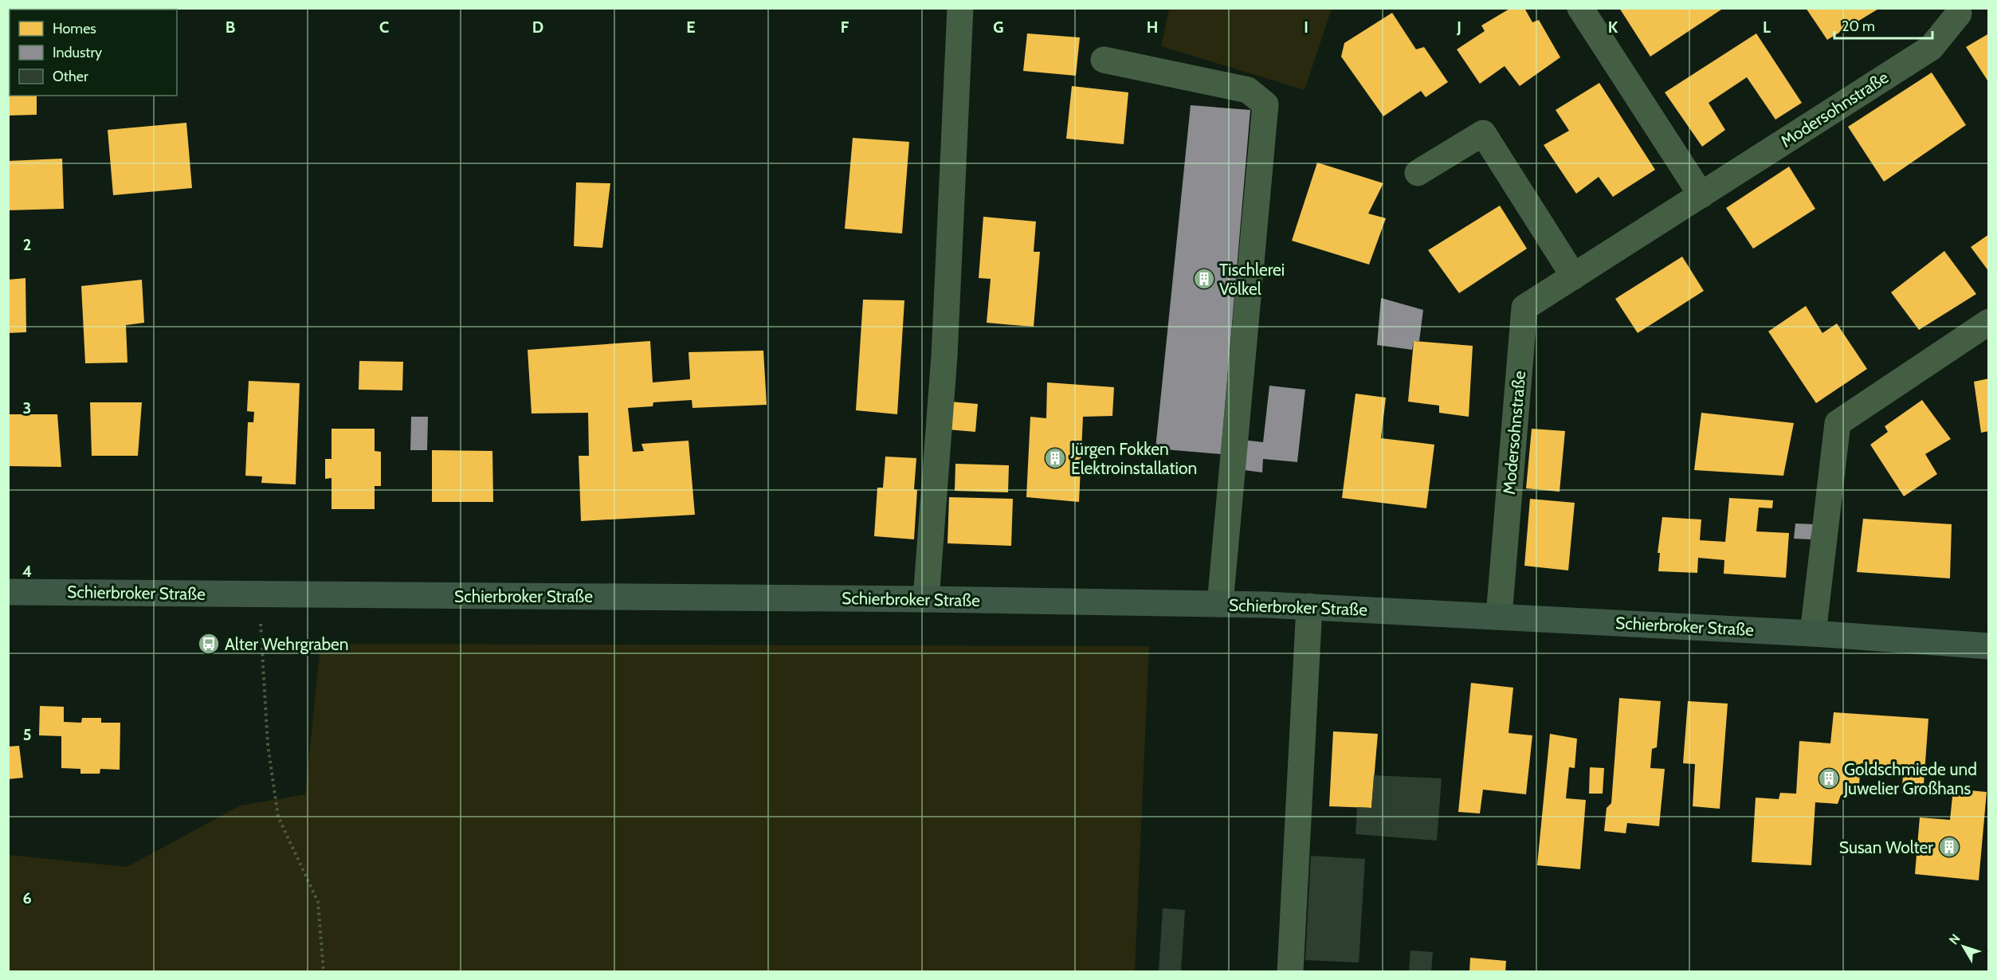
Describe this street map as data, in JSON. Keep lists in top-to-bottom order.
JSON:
{
  "streets": {
    "main road": ["Schierbroker Straße"],
    "street": ["Modersohnstraße"]
  },
  "crossings": [
    ["Modersohnstraße", "Schierbroker Straße"]
  ],
  "places": {
    "building": [
      "Tischlerei Völkel",
      "Jürgen Fokken Elektroinstallation",
      "Goldschmiede und Juwelier Großhans",
      "Susan Wolter"
    ],
    "bus stop": ["Alter Wehrgraben"]
  },
  "legend": ["Homes", "Industry", "Other"],
  "scale_bar": "20 m",
  "north": "top left",
  "grid": {
    "columns": [
      "B",
      "C",
      "D",
      "E",
      "F",
      "G",
      "H",
      "I",
      "J",
      "K",
      "L"
    ],
    "rows": [
      "2",
      "3",
      "4",
      "5",
      "6"
    ]
  }
}
